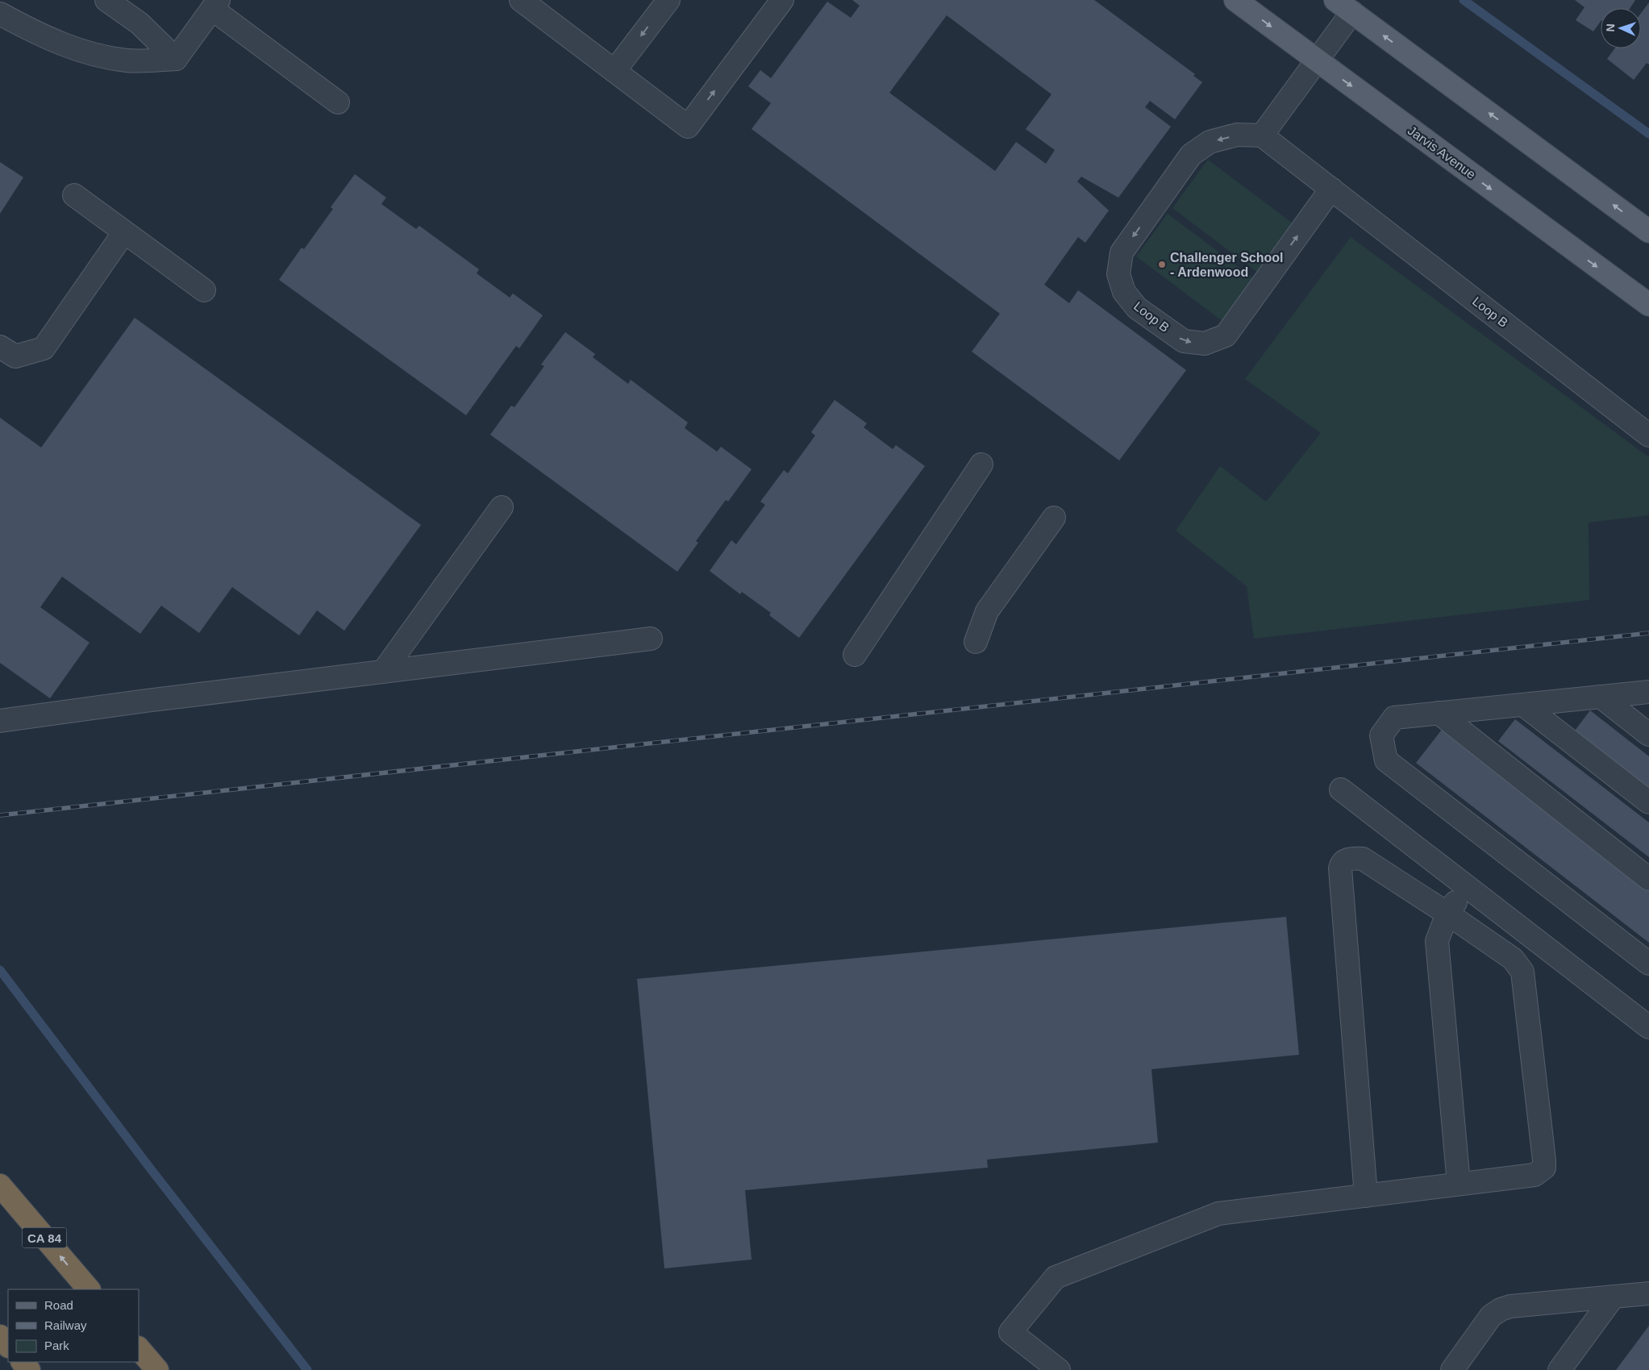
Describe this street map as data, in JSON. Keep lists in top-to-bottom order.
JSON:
{
  "streets": {
    "highway": ["CA 84"],
    "main road": ["Jarvis Avenue"],
    "street": ["Loop B"]
  },
  "places": ["Challenger School - Ardenwood"],
  "legend": ["Road", "Railway", "Park"],
  "north": "left"
}
